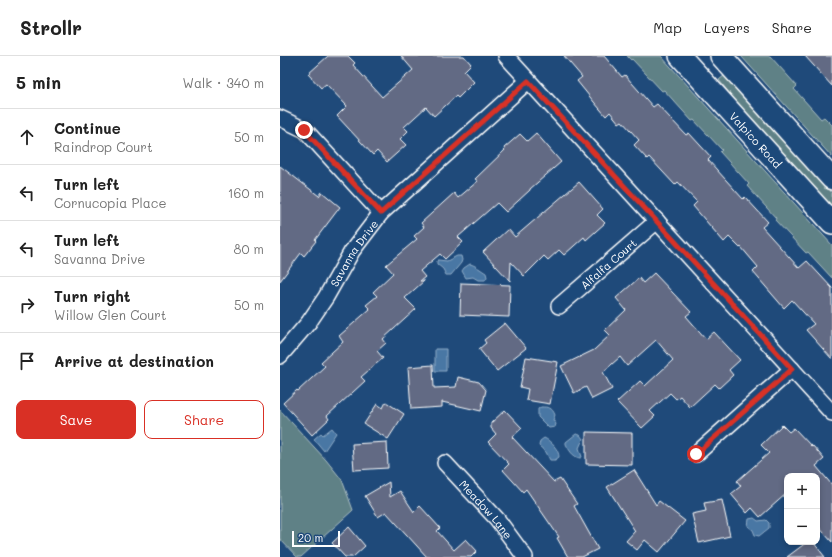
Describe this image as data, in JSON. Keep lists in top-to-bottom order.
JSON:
{
  "streets": {
    "main road": ["Valpico Road"],
    "street": ["Savanna Drive", "Alfalfa Court", "Meadow Lane"]
  },
  "scale_bar": "20 m",
  "page": {
    "header": "Strollr",
    "nav": ["Map", "Layers", "Share"],
    "heading": ["5 min", "Walk · 340 m"],
    "list": [
      ["Continue", "Raindrop Court", "50 m"],
      ["Turn left", "Cornucopia Place", "160 m"],
      ["Turn left", "Savanna Drive", "80 m"],
      ["Turn right", "Willow Glen Court", "50 m"],
      "Arrive at destination"
    ],
    "buttons": ["Save", "Share"],
    "map_buttons": ["+", "−"],
    "scale": "20 m"
  }
}
